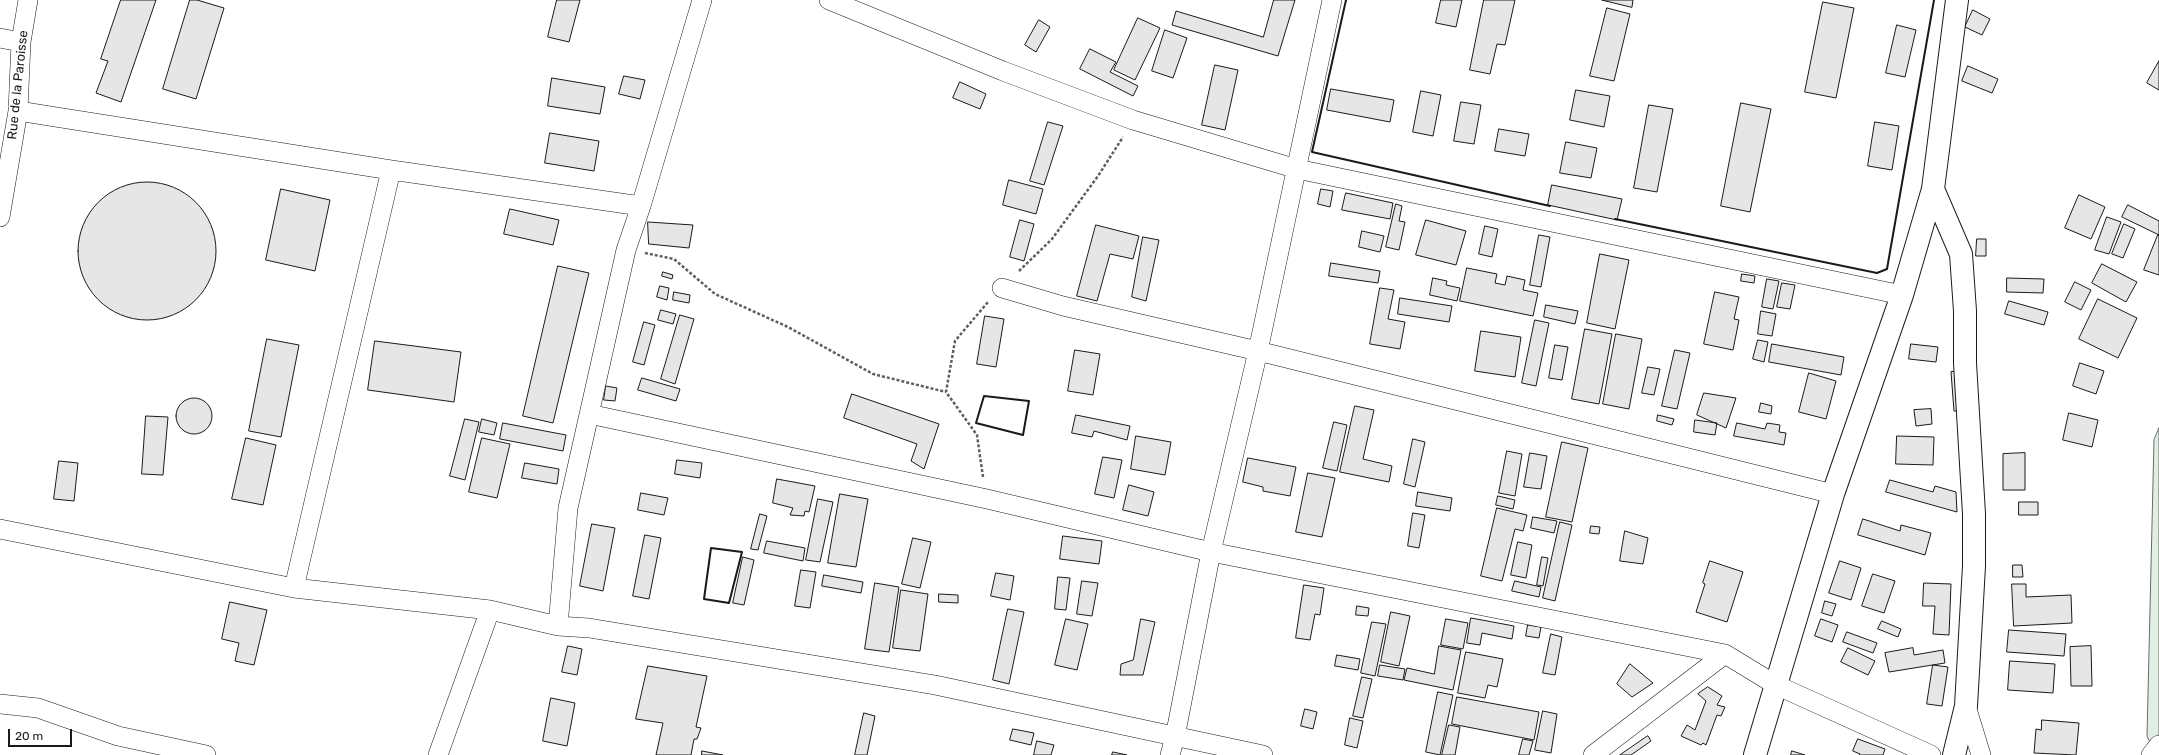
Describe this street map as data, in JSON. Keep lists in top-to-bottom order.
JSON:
{
  "streets": {
    "street": ["Rue de la Paroisse"]
  },
  "scale_bar": "20 m"
}
